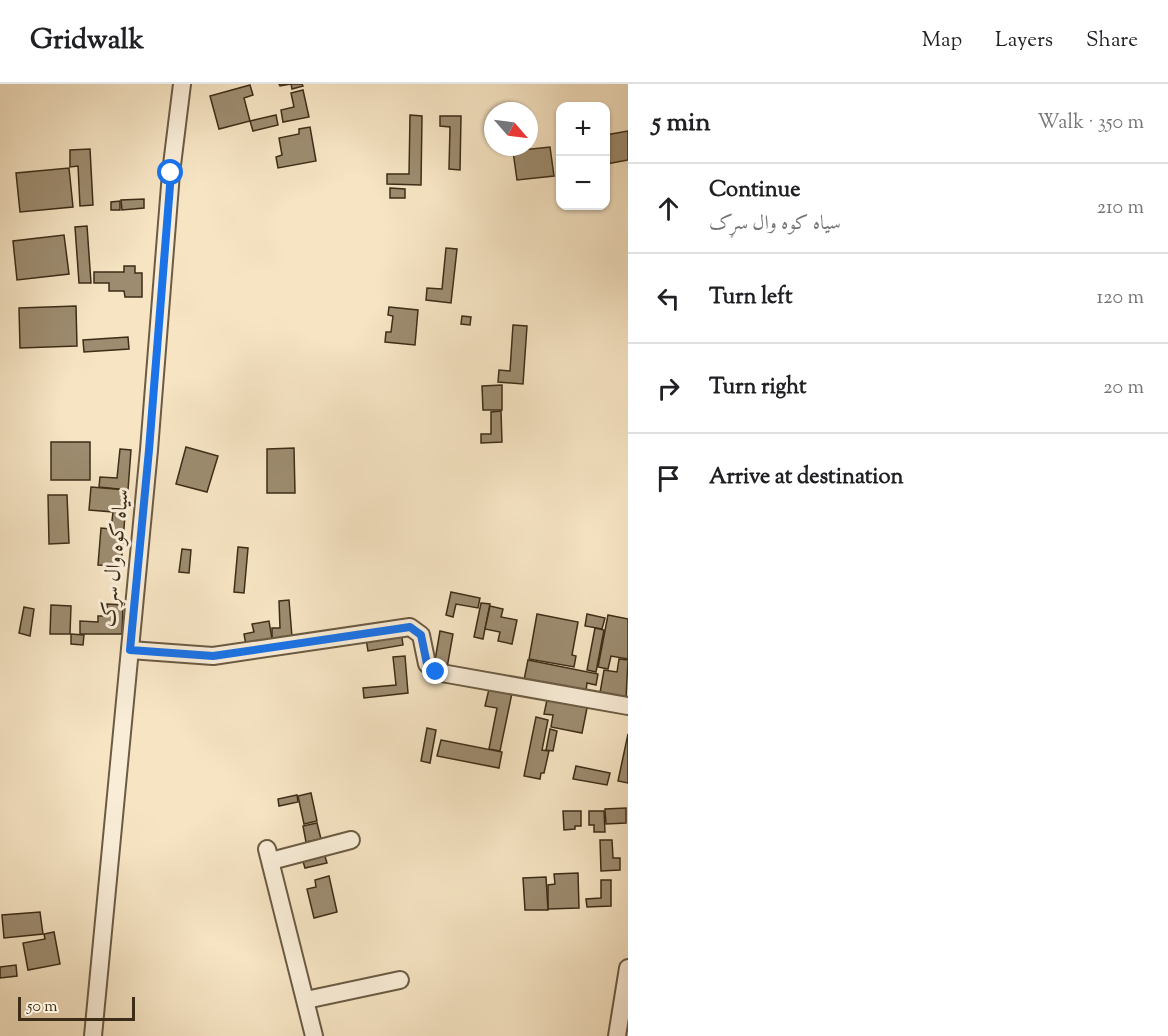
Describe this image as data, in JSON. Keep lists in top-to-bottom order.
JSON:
{
  "streets": {
    "street": ["سیاه کوه وال سړک"]
  },
  "scale_bar": "50 m",
  "north": "bottom right",
  "page": {
    "header": "Gridwalk",
    "nav": ["Map", "Layers", "Share"],
    "heading": ["5 min", "Walk · 350 m"],
    "map_buttons": ["+", "−"],
    "list": [
      ["Continue", "سیاه کوه وال سړک", "210 m"],
      ["Turn left", "120 m"],
      ["Turn right", "20 m"],
      "Arrive at destination"
    ],
    "scale": "50 m"
  }
}
